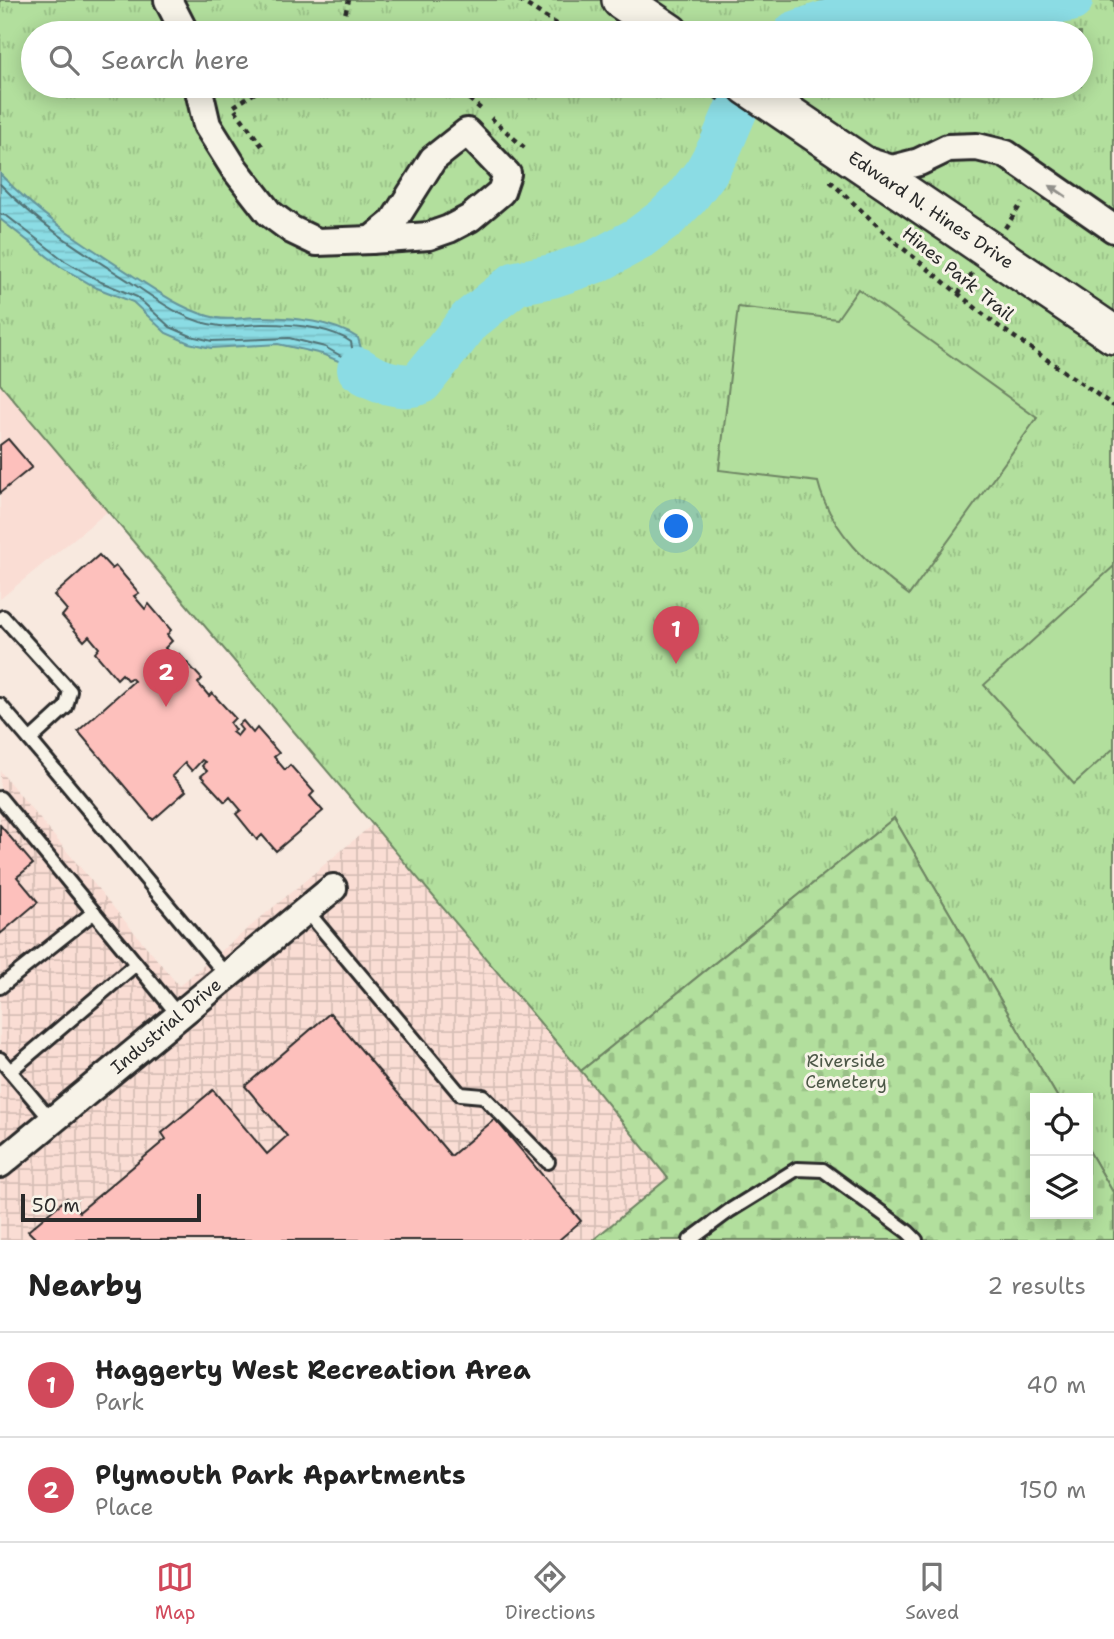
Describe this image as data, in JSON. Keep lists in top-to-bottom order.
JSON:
{
  "streets": {
    "street": ["Edward N. Hines Drive", "Industrial Drive"],
    "path": ["Hines Park Trail"]
  },
  "crossings": [
    ["Edward N. Hines Drive", "Hines Park Trail"]
  ],
  "parks": ["Riverside Cemetery"],
  "scale_bar": "50 m",
  "page": {
    "search": "Search here",
    "pins": ["1", "2"],
    "scale": "50 m",
    "heading": ["Nearby", "2 results"],
    "list": [
      {
        "mark": "1",
        "name": "Haggerty West Recreation Area",
        "note": "Park",
        "value": "40 m"
      },
      {
        "mark": "2",
        "name": "Plymouth Park Apartments",
        "note": "Place",
        "value": "150 m"
      }
    ],
    "nav": ["Map", "Directions", "Saved"]
  }
}
